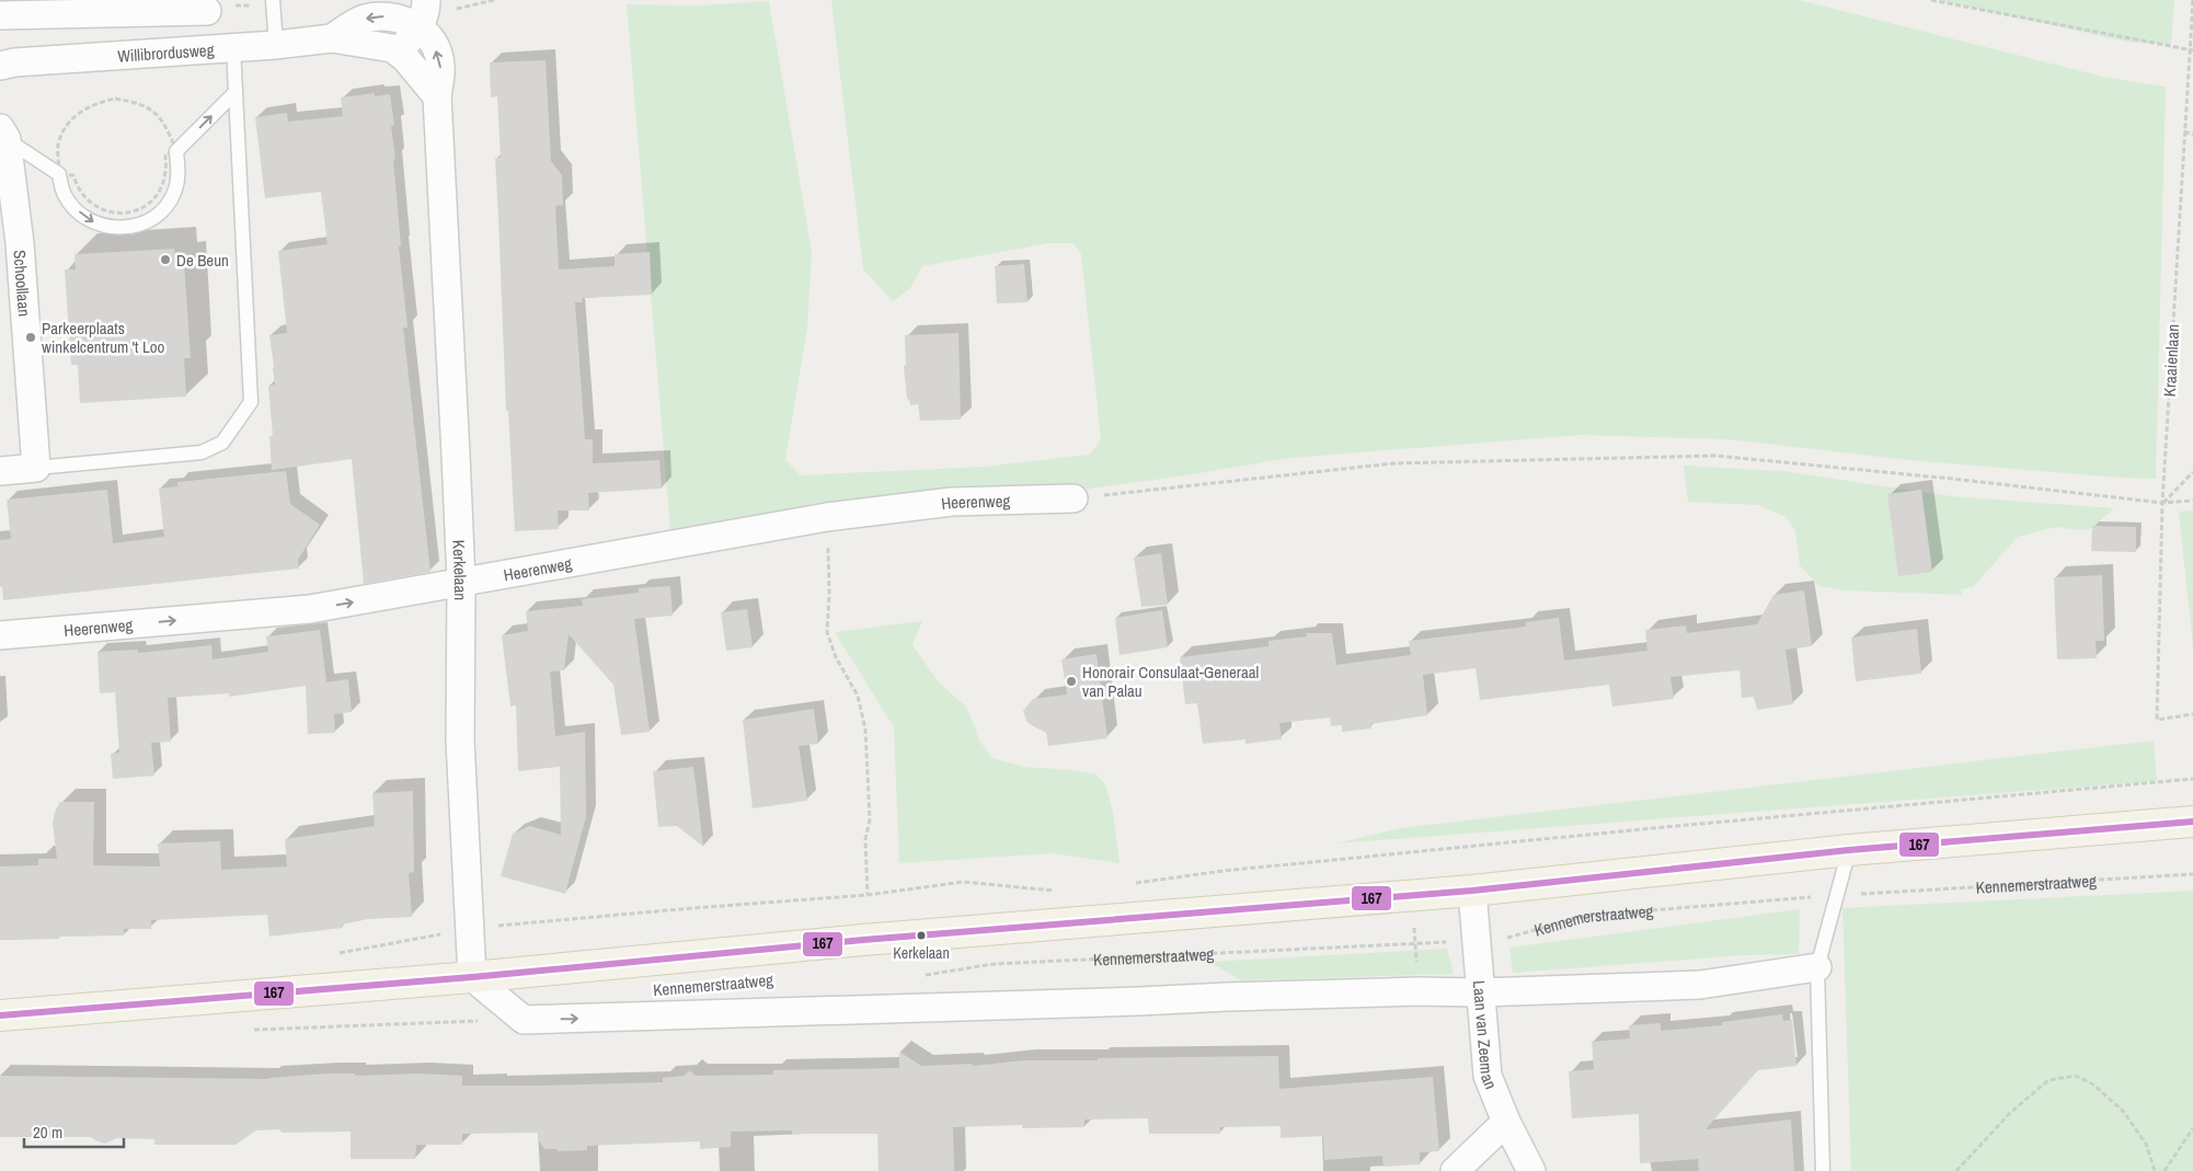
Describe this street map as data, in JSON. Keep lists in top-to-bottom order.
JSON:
{
  "streets": {
    "main road": ["Kennemerstraatweg"],
    "street": [
      "Willibrordusweg",
      "Schoollaan",
      "Heerenweg",
      "Kerkelaan",
      "Laan van Zeeman"
    ],
    "path": ["Kraaienlaan"]
  },
  "crossings": [
    ["Willibrordusweg", "Kerkelaan"],
    ["Heerenweg", "Kerkelaan"],
    ["Kerkelaan", "Kennemerstraatweg"],
    ["Kennemerstraatweg", "Laan van Zeeman"]
  ],
  "one_way": ["Heerenweg"],
  "places": [
    "De Beun",
    "Parkeerplaats winkelcentrum 't Loo",
    "Honorair Consulaat-Generaal van Palau",
    "Kerkelaan"
  ],
  "lines": ["transit line 167"],
  "scale_bar": "20 m"
}
